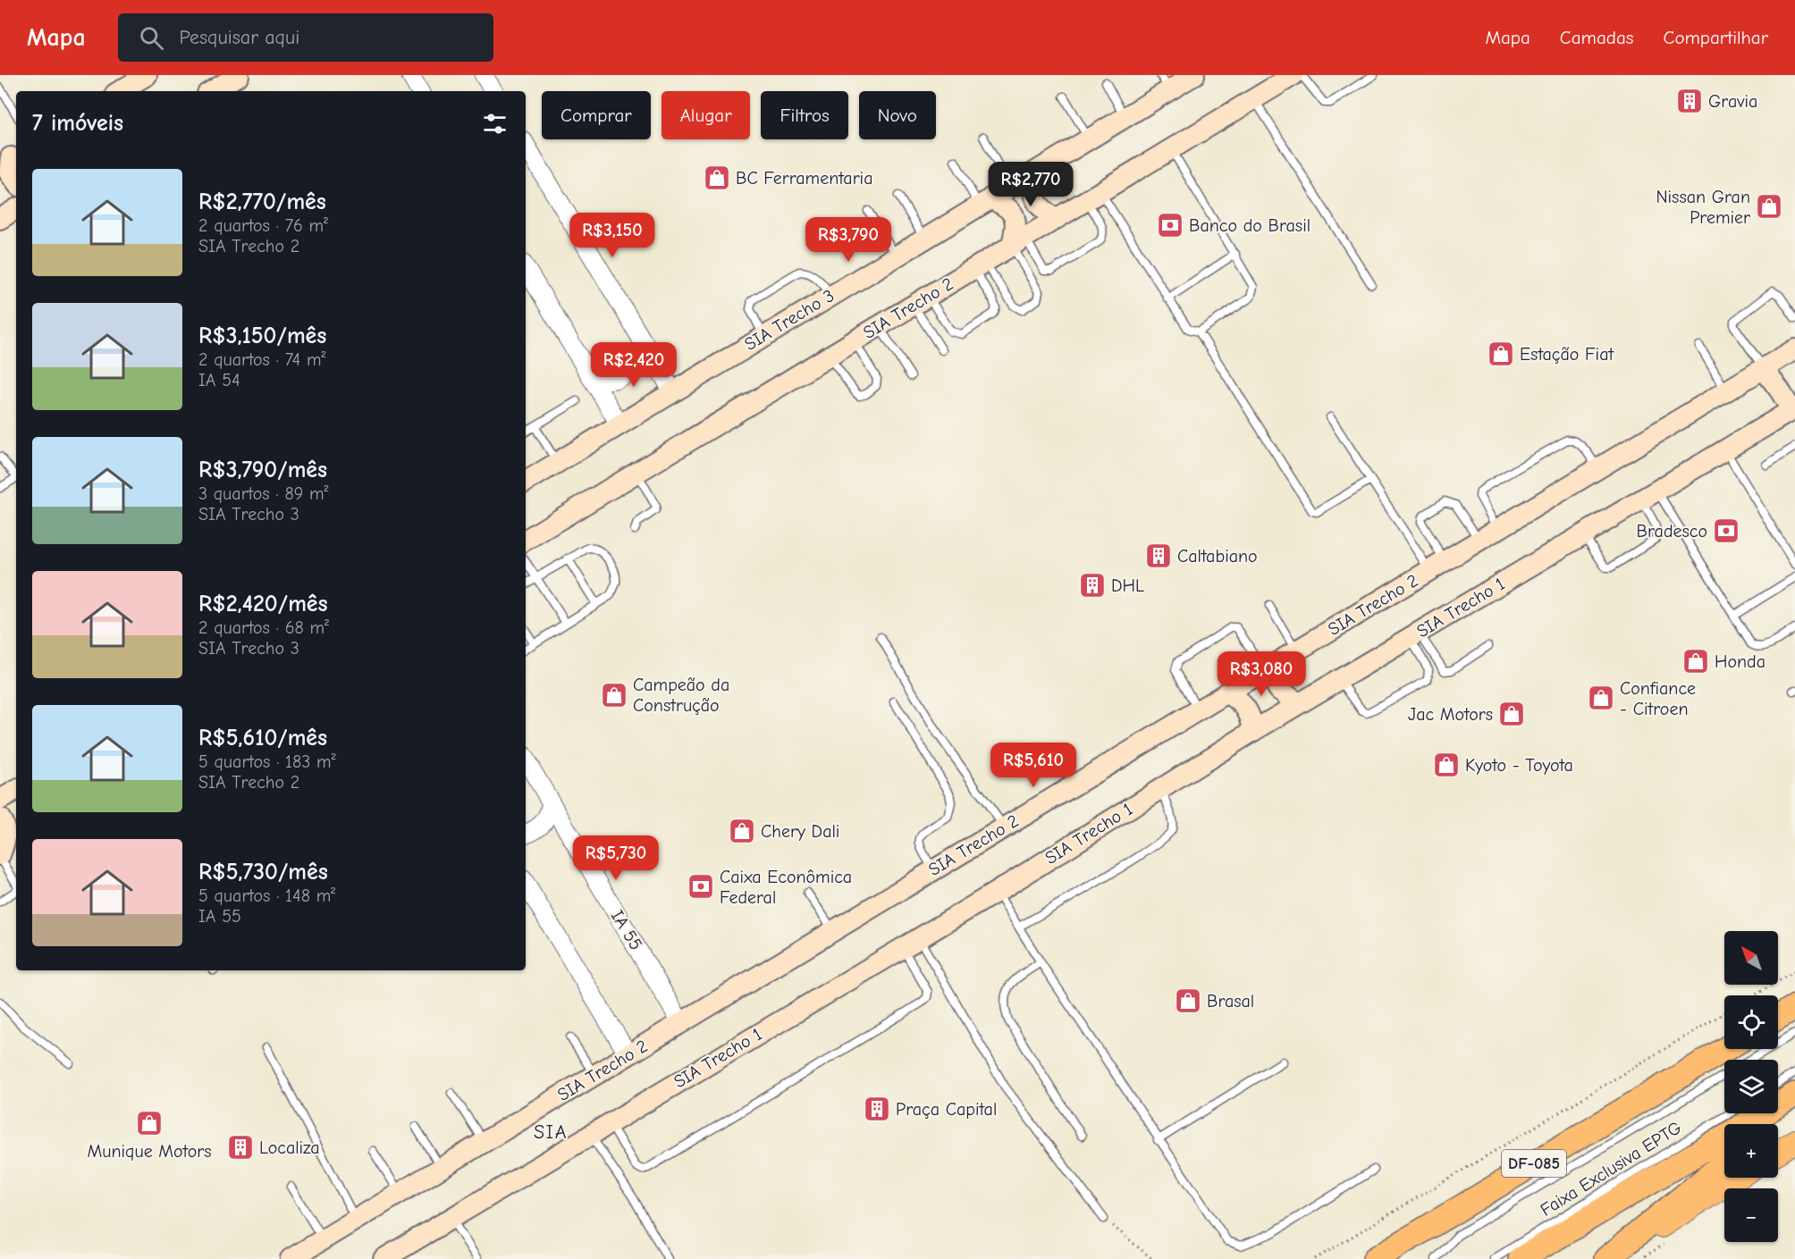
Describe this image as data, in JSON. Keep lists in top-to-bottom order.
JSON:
{
  "streets": {
    "highway": ["DF-085"],
    "main road": ["SIA Trecho 2", "SIA Trecho 3", "SIA Trecho 1"],
    "street": ["IA 55"],
    "lane": ["Faixa Exclusiva EPTG"]
  },
  "crossings": [
    ["SIA Trecho 2", "IA 55"]
  ],
  "districts": ["SIA"],
  "places": {
    "building": [
      "Gravia",
      "Caltabiano",
      "DHL",
      "Praça Capital",
      "Localiza"
    ],
    "shop": [
      "BC Ferramentaria",
      "Nissan Gran Premier",
      "Estação Fiat",
      "Honda",
      "Campeão da Construção",
      "Confiance - Citroen",
      "Jac Motors",
      "Kyoto - Toyota",
      "Chery Dali",
      "Brasal",
      "Munique Motors"
    ],
    "bank": ["Banco do Brasil", "Bradesco", "Caixa Econômica Federal"]
  },
  "north": "top left",
  "page": {
    "header": "Mapa",
    "search": "Pesquisar aqui",
    "nav": ["Mapa", "Camadas", "Compartilhar"],
    "chip": [
      "Comprar",
      "Alugar",
      "Filtros",
      "Novo"
    ],
    "heading": "7 imóveis",
    "list": [
      {
        "name": "R$2,770/mês",
        "note": "2 quartos · 76 m² · SIA Trecho 2"
      },
      {
        "name": "R$3,150/mês",
        "note": "2 quartos · 74 m² · IA 54"
      },
      {
        "name": "R$3,790/mês",
        "note": "3 quartos · 89 m² · SIA Trecho 3"
      },
      {
        "name": "R$2,420/mês",
        "note": "2 quartos · 68 m² · SIA Trecho 3"
      },
      {
        "name": "R$5,610/mês",
        "note": "5 quartos · 183 m² · SIA Trecho 2"
      },
      {
        "name": "R$5,730/mês",
        "note": "5 quartos · 148 m² · IA 55"
      }
    ],
    "price": [
      "R$2,770",
      "R$3,150",
      "R$3,790",
      "R$2,420",
      "R$3,080",
      "R$5,610",
      "R$5,730"
    ],
    "map_buttons": ["+", "−"]
  }
}
